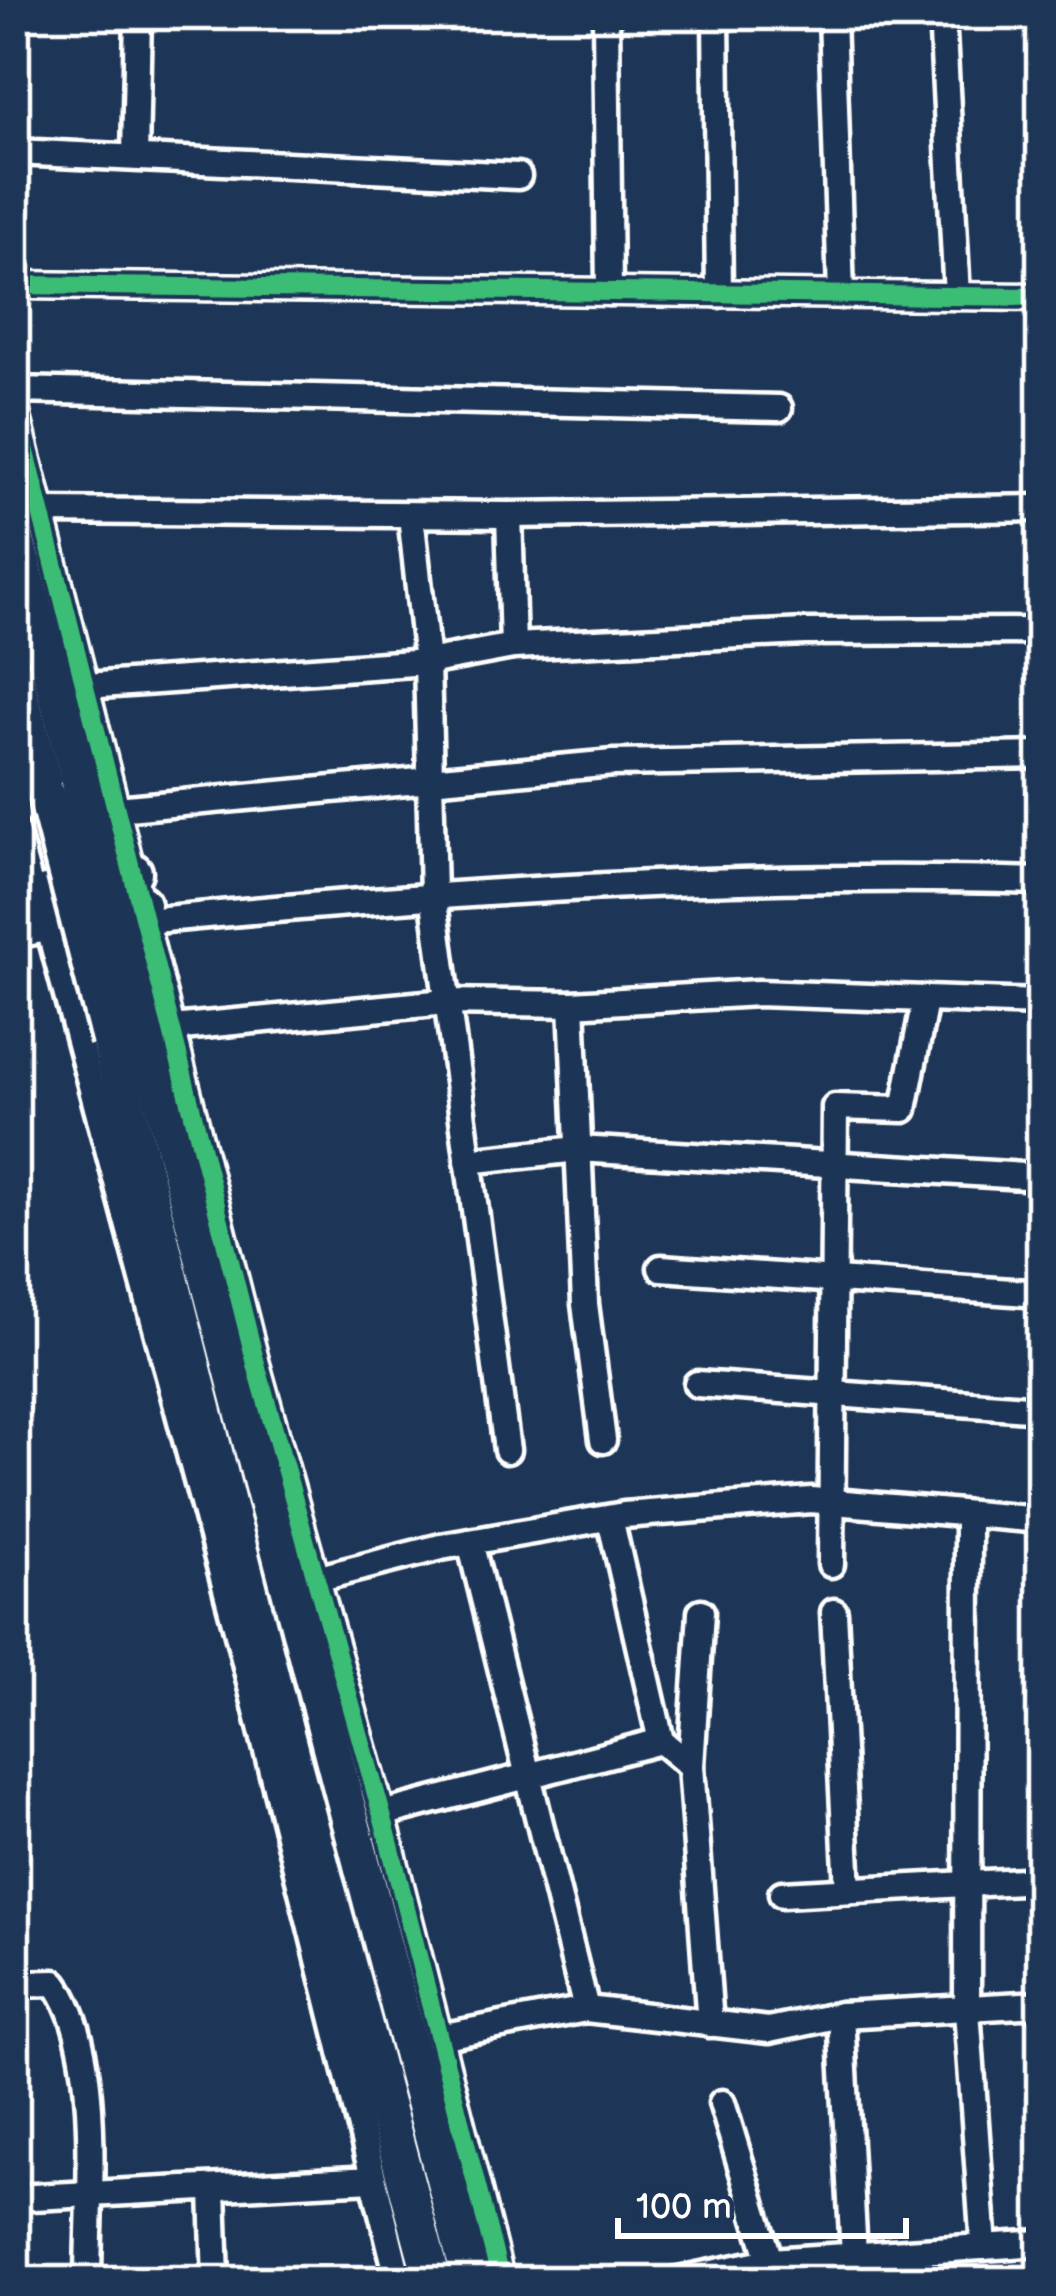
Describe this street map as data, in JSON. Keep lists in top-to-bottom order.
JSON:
{
  "scale_bar": "100 m"
}
